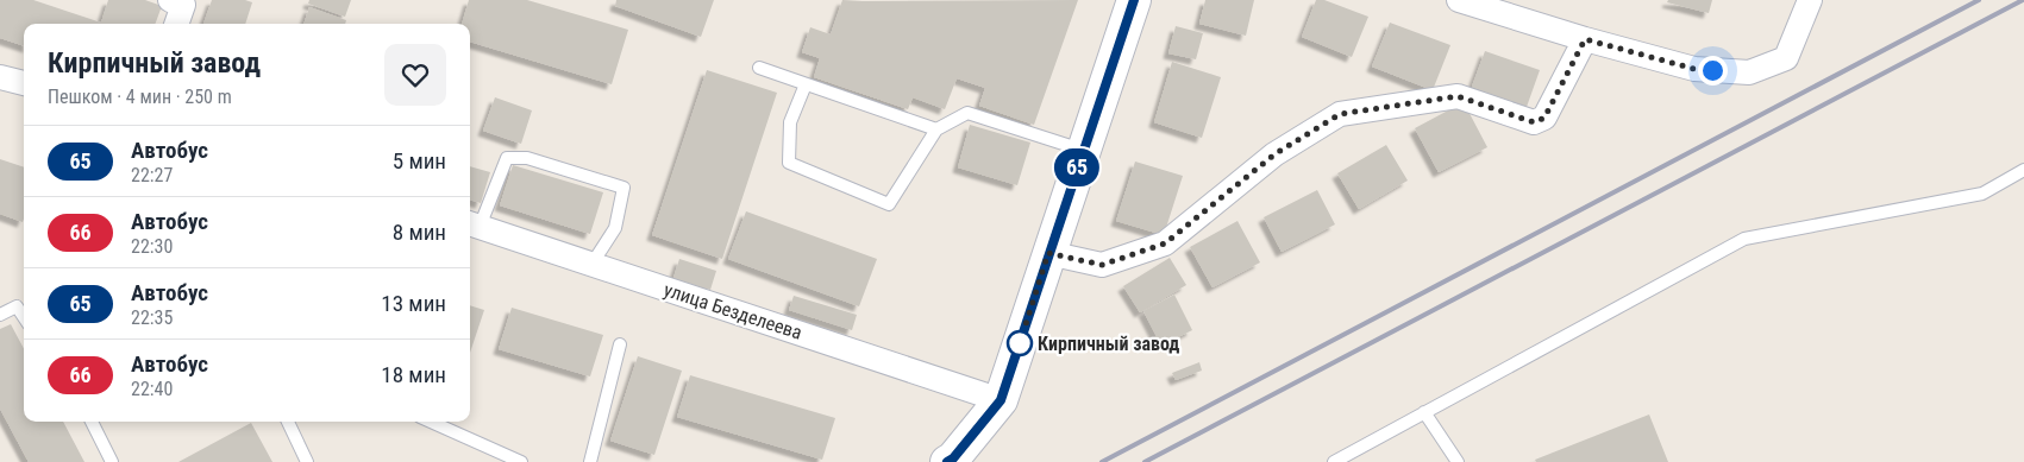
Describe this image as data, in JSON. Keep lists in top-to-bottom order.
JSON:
{
  "streets": {
    "street": ["улица Безделеева"]
  },
  "places": ["Кирпичный завод"],
  "lines": ["bus line 65"],
  "page": {
    "on_map": "65",
    "heading": ["Кирпичный завод", "Пешком · 4 мин · 250 m"],
    "list": [
      {
        "mark": "65",
        "name": "Автобус",
        "note": "22:27",
        "value": "5 мин"
      },
      {
        "mark": "66",
        "name": "Автобус",
        "note": "22:30",
        "value": "8 мин"
      },
      {
        "mark": "65",
        "name": "Автобус",
        "note": "22:35",
        "value": "13 мин"
      },
      {
        "mark": "66",
        "name": "Автобус",
        "note": "22:40",
        "value": "18 мин"
      }
    ]
  }
}
